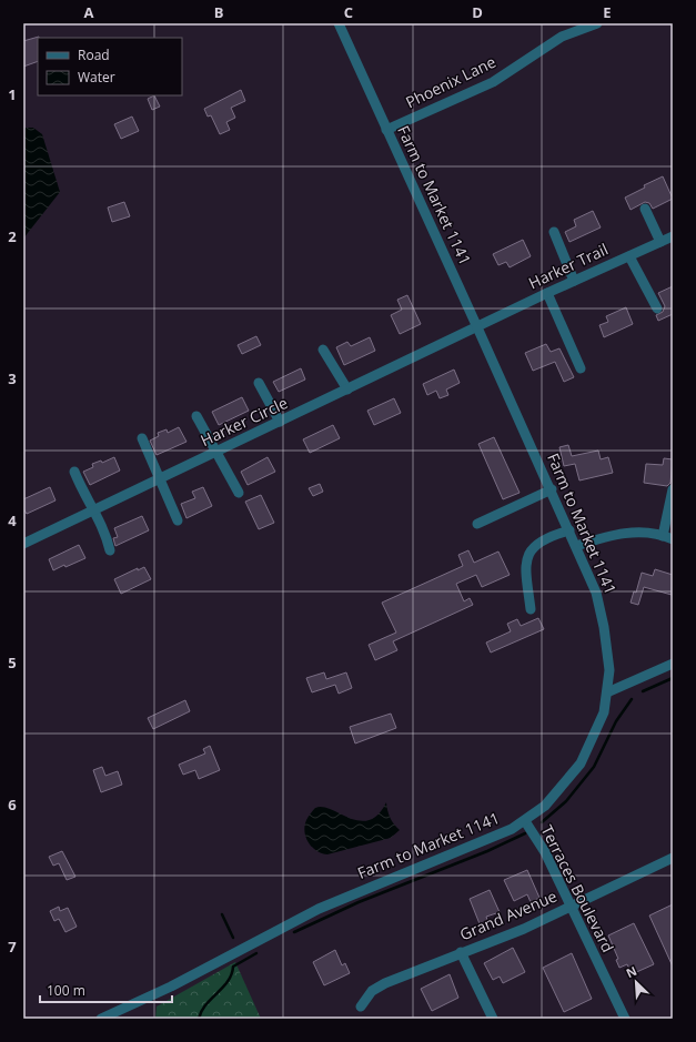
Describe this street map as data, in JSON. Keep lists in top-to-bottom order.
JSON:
{
  "streets": {
    "street": [
      "Phoenix Lane",
      "Farm to Market 1141",
      "Harker Trail",
      "Harker Circle",
      "Terraces Boulevard",
      "Grand Avenue"
    ]
  },
  "crossings": [
    ["Phoenix Lane", "Farm to Market 1141"],
    ["Farm to Market 1141", "Harker Trail"],
    ["Farm to Market 1141", "Harker Circle"],
    ["Farm to Market 1141", "Terraces Boulevard"],
    ["Harker Trail", "Harker Circle"],
    ["Terraces Boulevard", "Grand Avenue"]
  ],
  "legend": ["Road", "Water"],
  "scale_bar": "100 m",
  "north": "top left",
  "grid": {
    "columns": [
      "A",
      "B",
      "C",
      "D",
      "E"
    ],
    "rows": [
      "1",
      "2",
      "3",
      "4",
      "5",
      "6",
      "7"
    ]
  }
}
